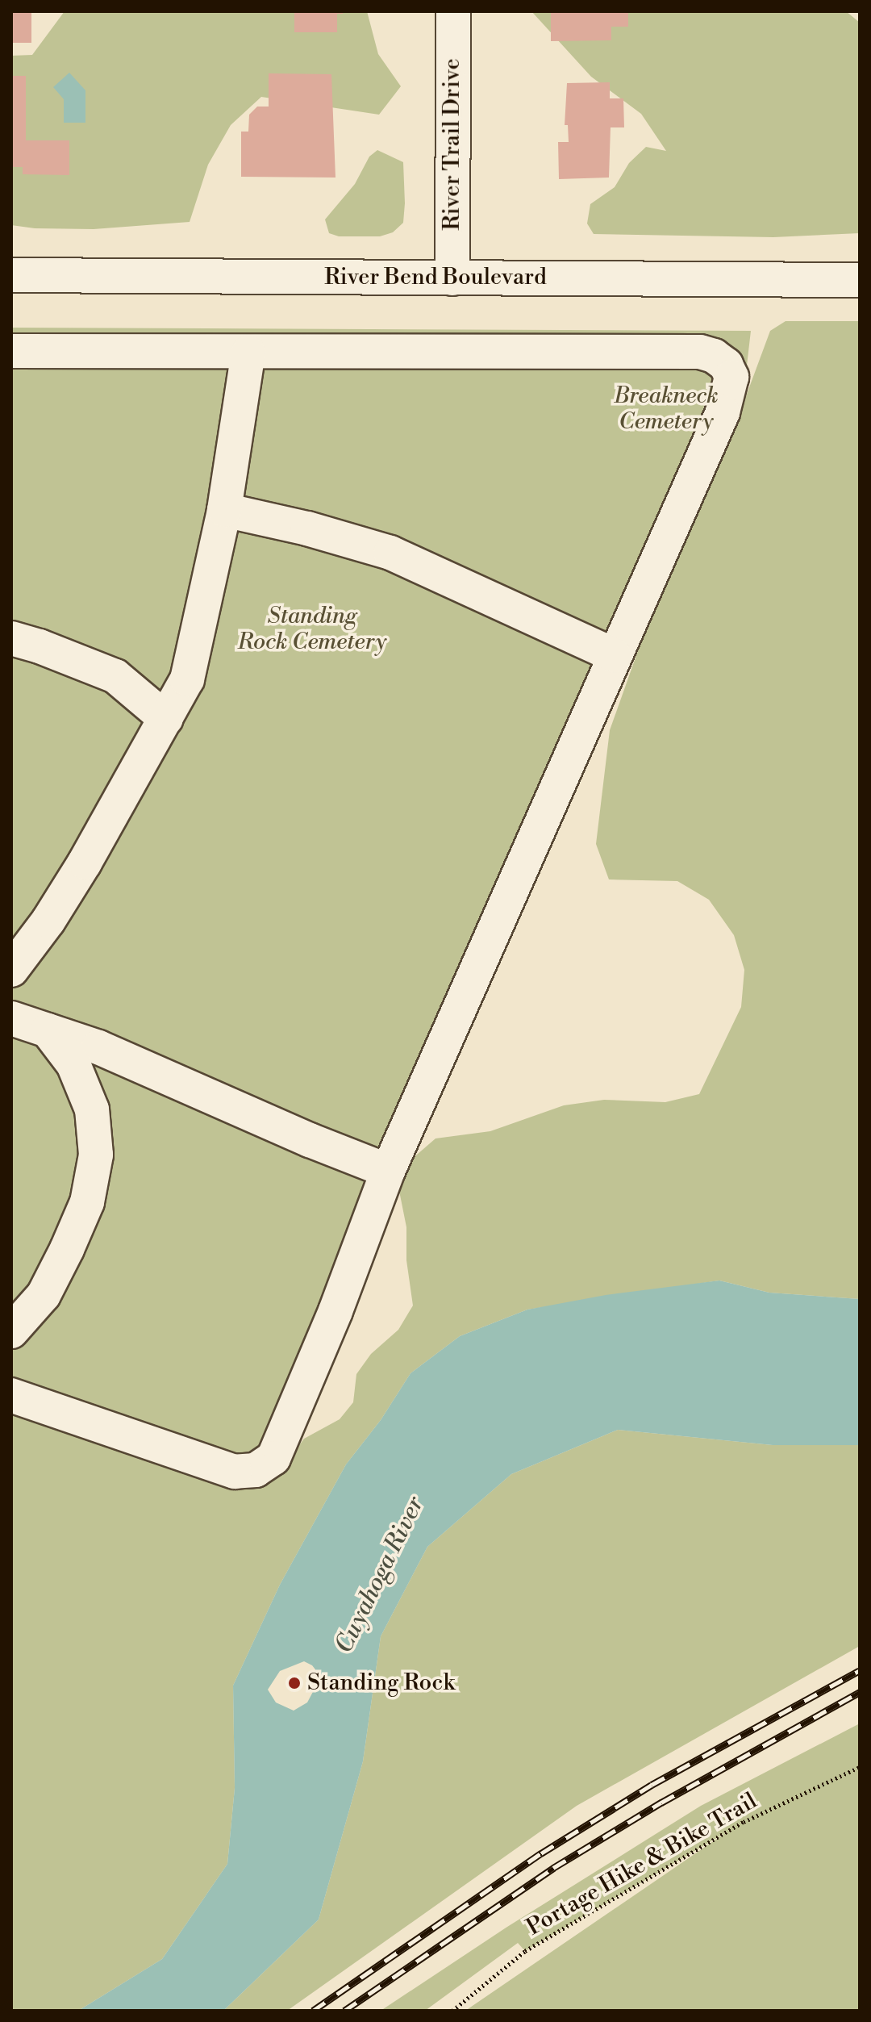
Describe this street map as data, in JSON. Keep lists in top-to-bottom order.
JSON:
{
  "streets": {
    "street": ["River Trail Drive", "River Bend Boulevard"],
    "path": ["Portage Hike & Bike Trail"]
  },
  "crossings": [
    ["River Trail Drive", "River Bend Boulevard"]
  ],
  "water": ["Cuyahoga River"],
  "parks": ["Breakneck Cemetery", "Standing Rock Cemetery"],
  "places": ["Standing Rock"]
}
